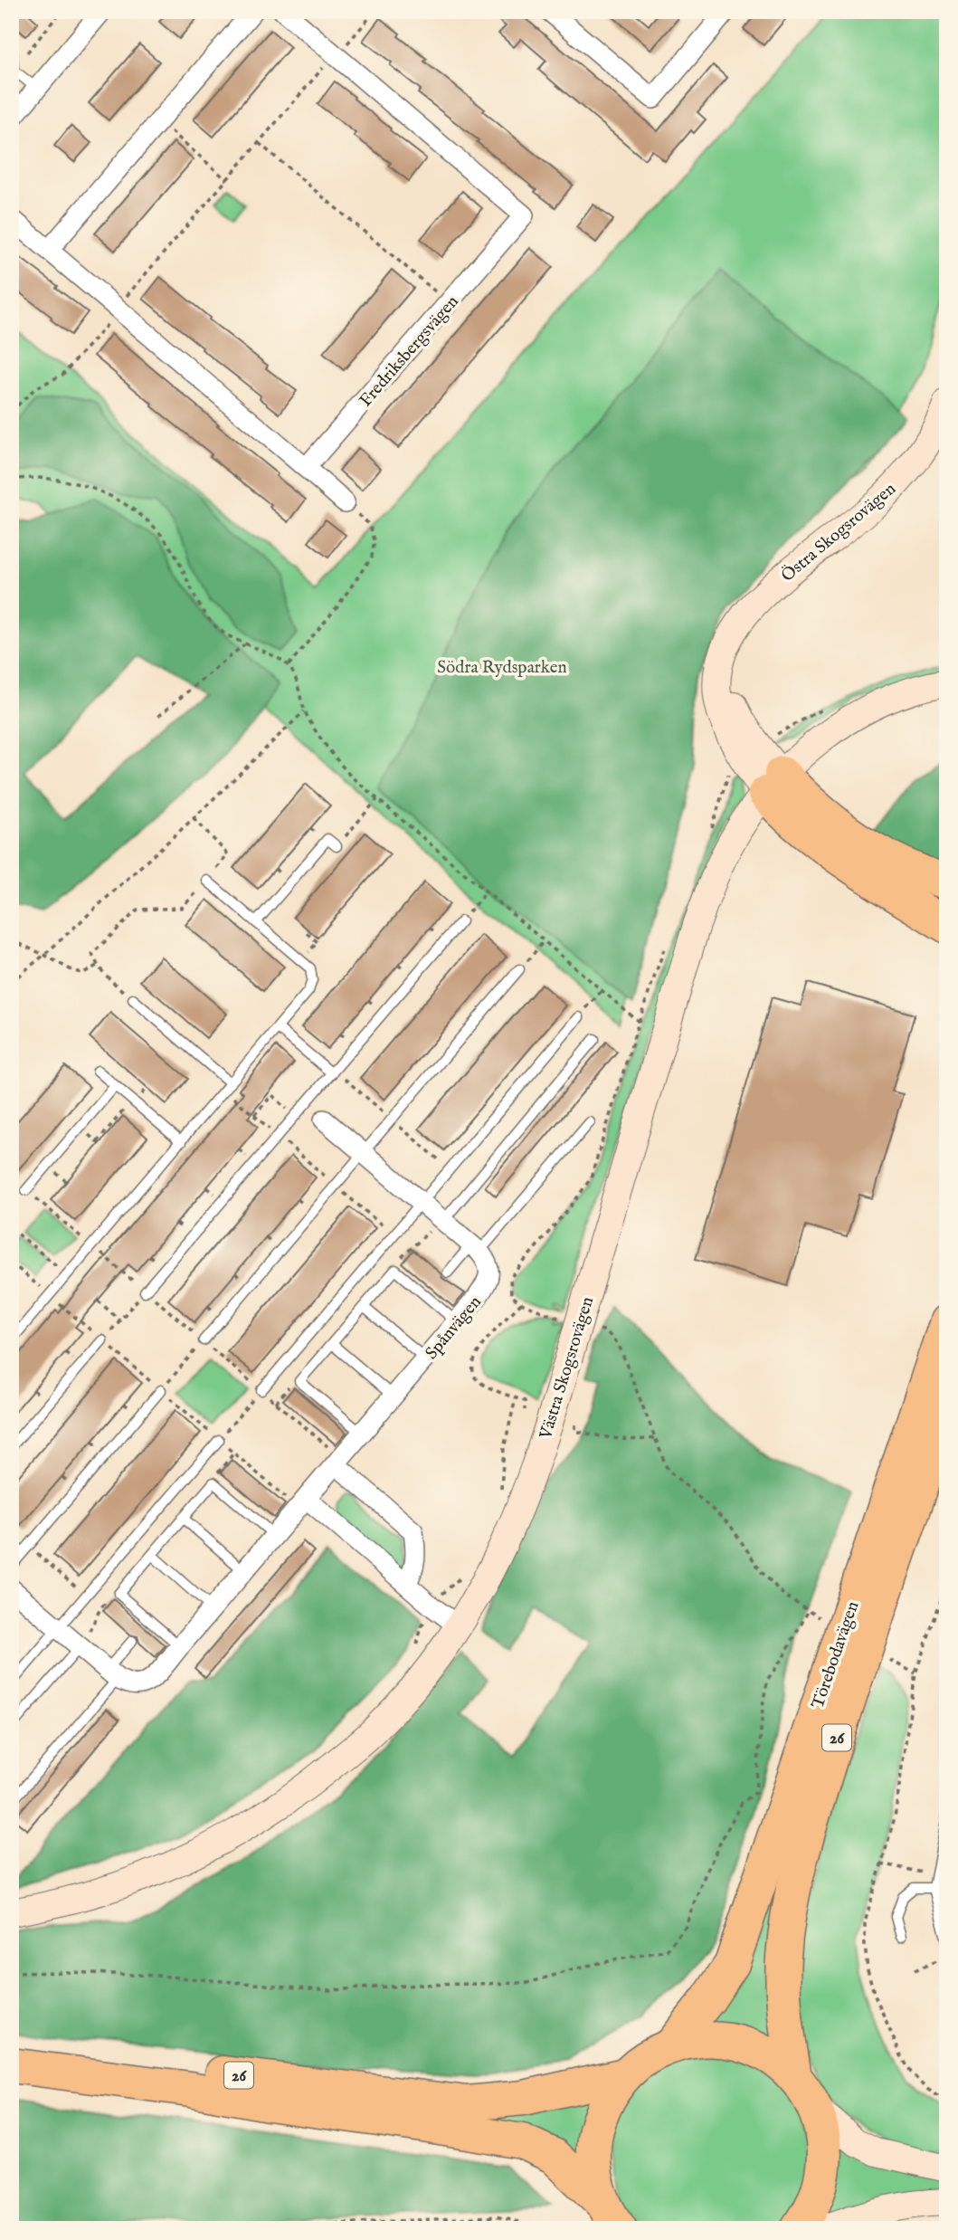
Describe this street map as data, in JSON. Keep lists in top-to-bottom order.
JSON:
{
  "streets": {
    "highway": ["Törebodavägen", "26"],
    "street": [
      "Fredriksbergsvägen",
      "Östra Skogsrovägen",
      "Spånvägen",
      "Västra Skogsrovägen"
    ]
  },
  "crossings": [
    ["Östra Skogsrovägen", "Västra Skogsrovägen"],
    ["Törebodavägen", "26"]
  ],
  "parks": ["Södra Rydsparken"]
}
